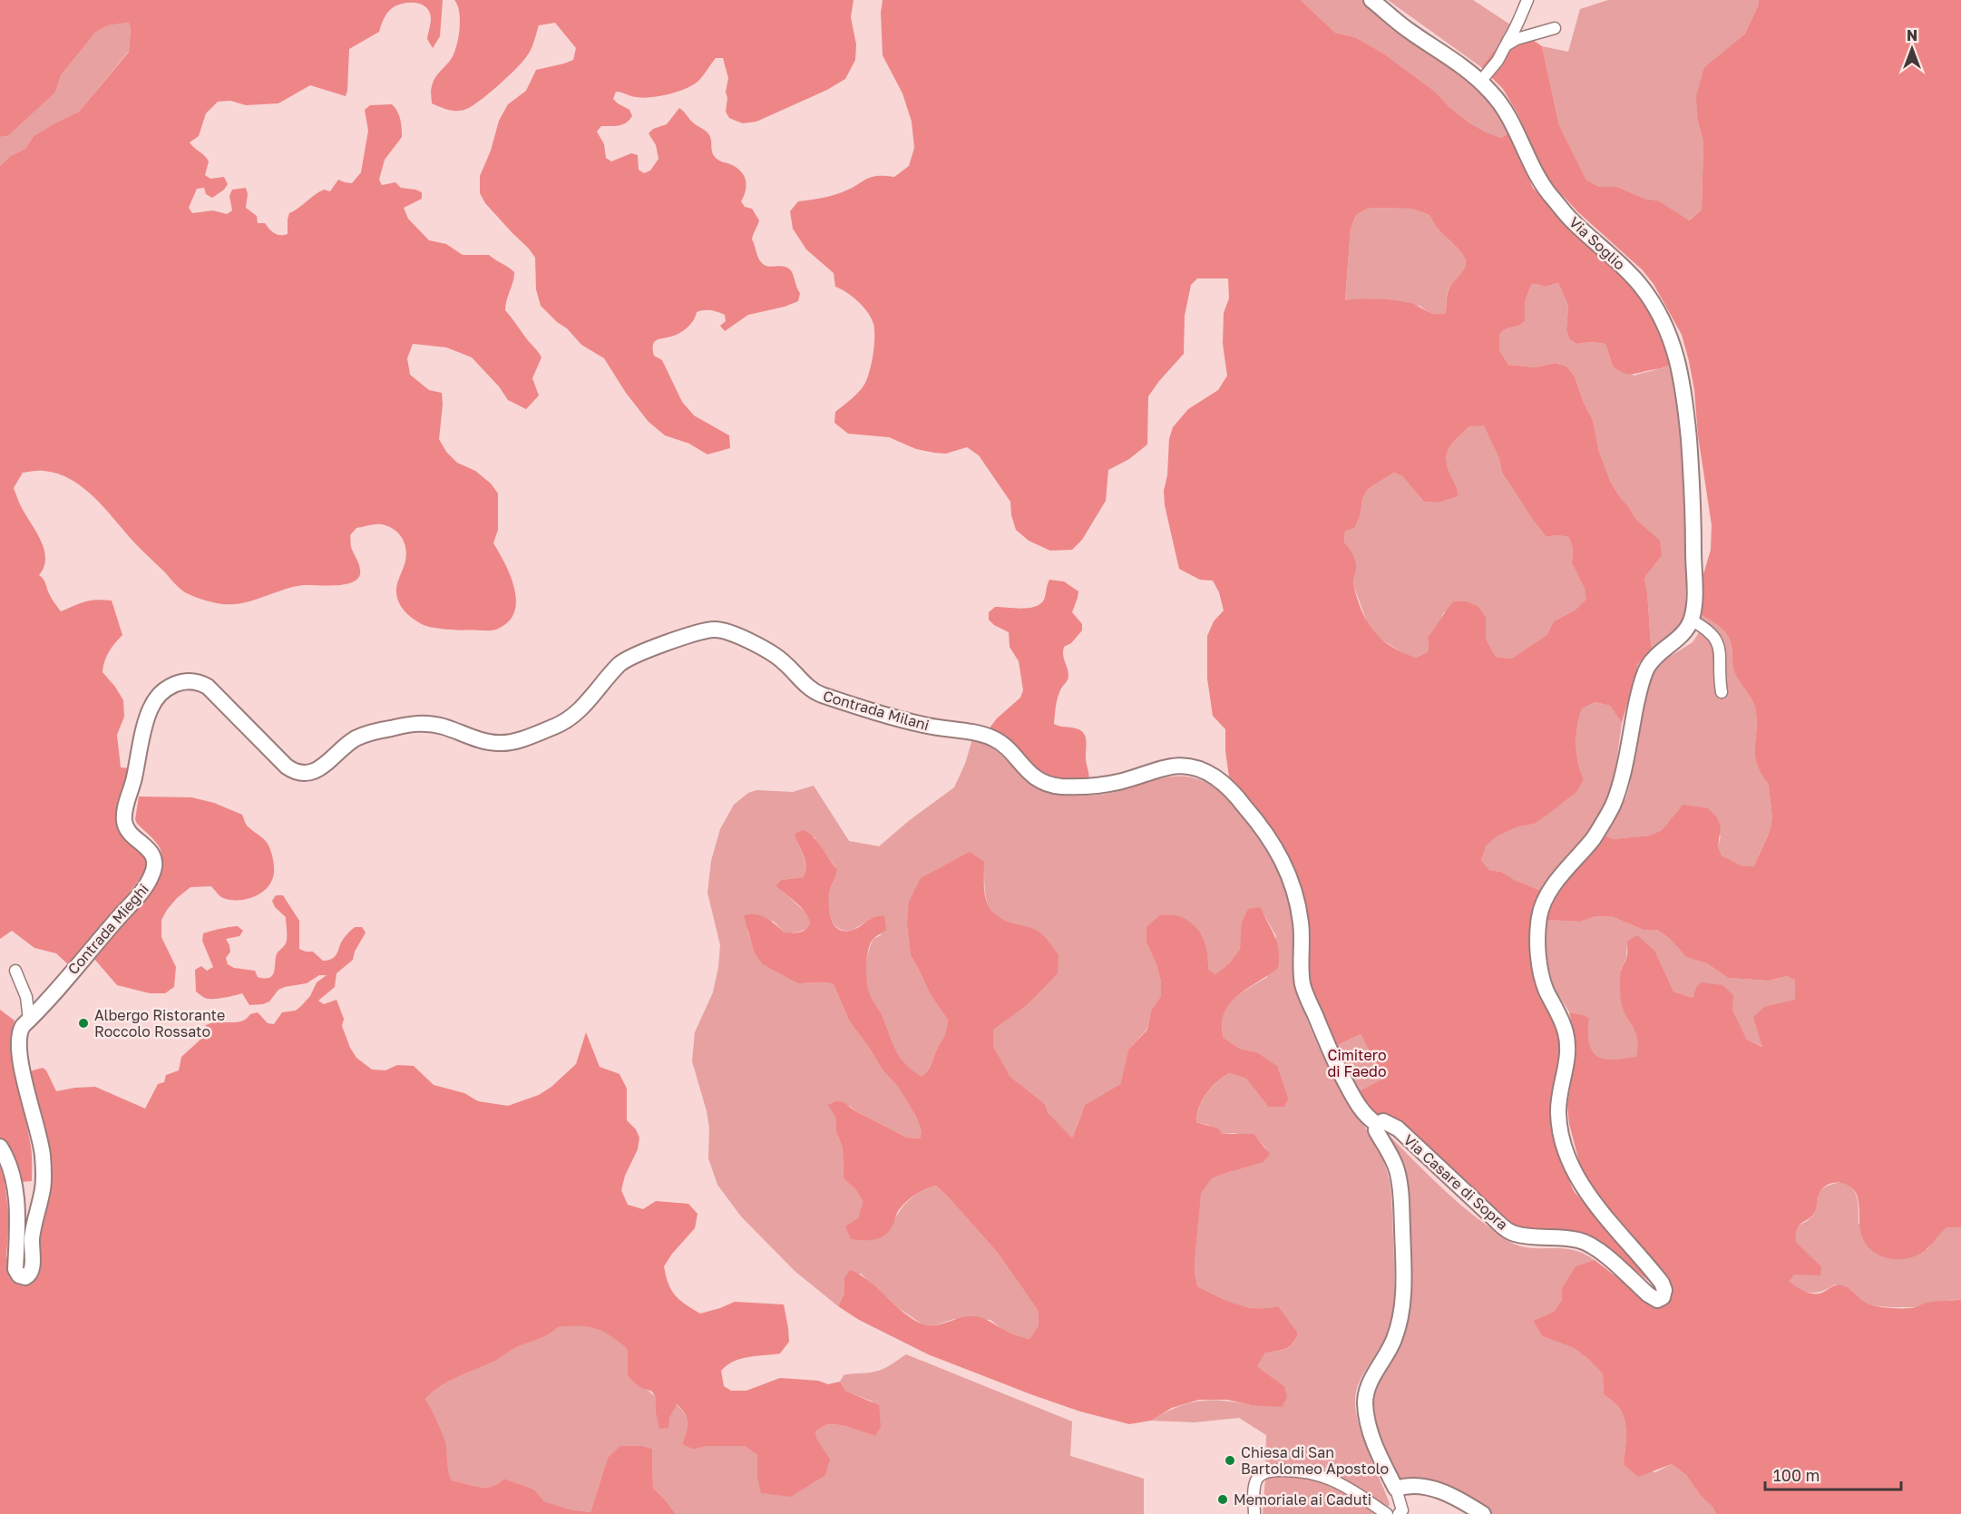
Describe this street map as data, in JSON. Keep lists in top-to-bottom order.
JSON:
{
  "streets": {
    "street": [
      "Via Soglio",
      "Contrada Milani",
      "Contrada Mieghi",
      "Via Casare di Sopra"
    ]
  },
  "crossings": [
    ["Via Soglio", "Via Casare di Sopra"],
    ["Contrada Milani", "Contrada Mieghi"],
    ["Contrada Milani", "Via Casare di Sopra"]
  ],
  "parks": ["Cimitero di Faedo"],
  "places": ["Albergo Ristorante Roccolo Rossato", "Chiesa di San Bartolomeo Apostolo", "Memoriale ai Caduti"],
  "scale_bar": "100 m",
  "north": "top"
}
